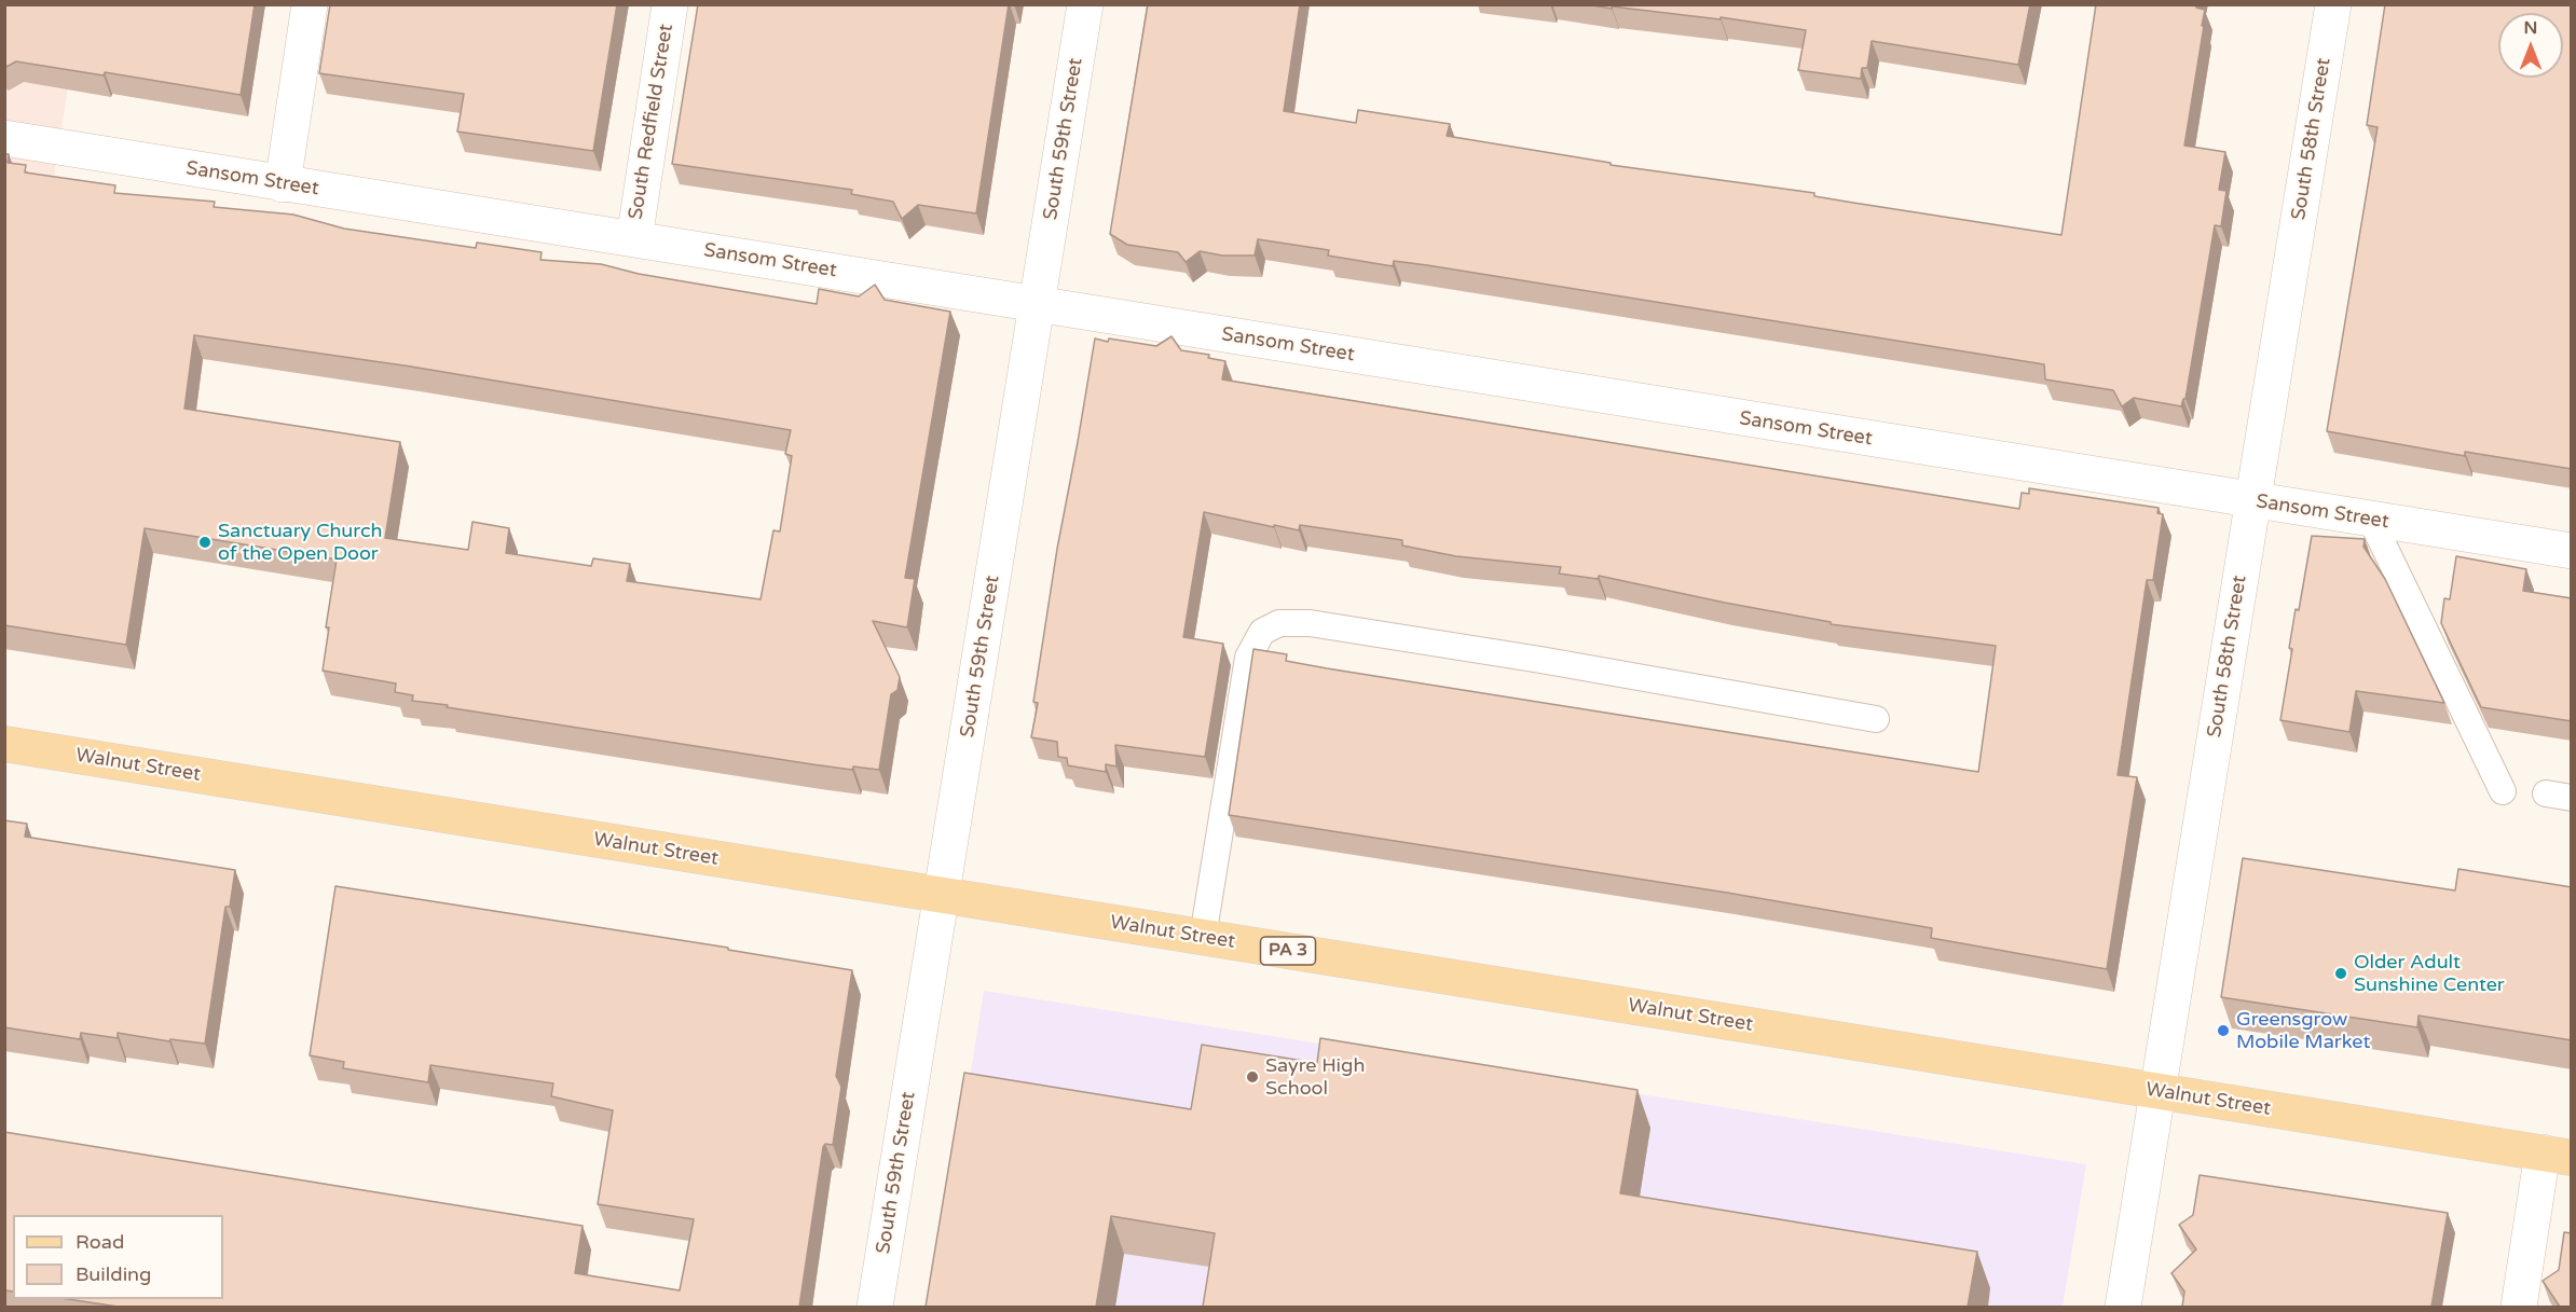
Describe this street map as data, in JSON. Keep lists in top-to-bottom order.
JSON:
{
  "streets": {
    "main road": ["Walnut Street", "PA 3"],
    "street": [
      "South Redfield Street",
      "South 59th Street",
      "South 58th Street",
      "Sansom Street"
    ]
  },
  "crossings": [
    ["South Redfield Street", "Sansom Street"],
    ["South 59th Street", "Sansom Street"],
    ["South 59th Street", "Walnut Street"],
    ["South 58th Street", "Sansom Street"],
    ["South 58th Street", "Walnut Street"]
  ],
  "places": [
    "Sanctuary Church of the Open Door",
    "Older Adult Sunshine Center",
    "Greensgrow Mobile Market",
    "Sayre High School"
  ],
  "legend": ["Road", "Building"],
  "north": "top"
}
